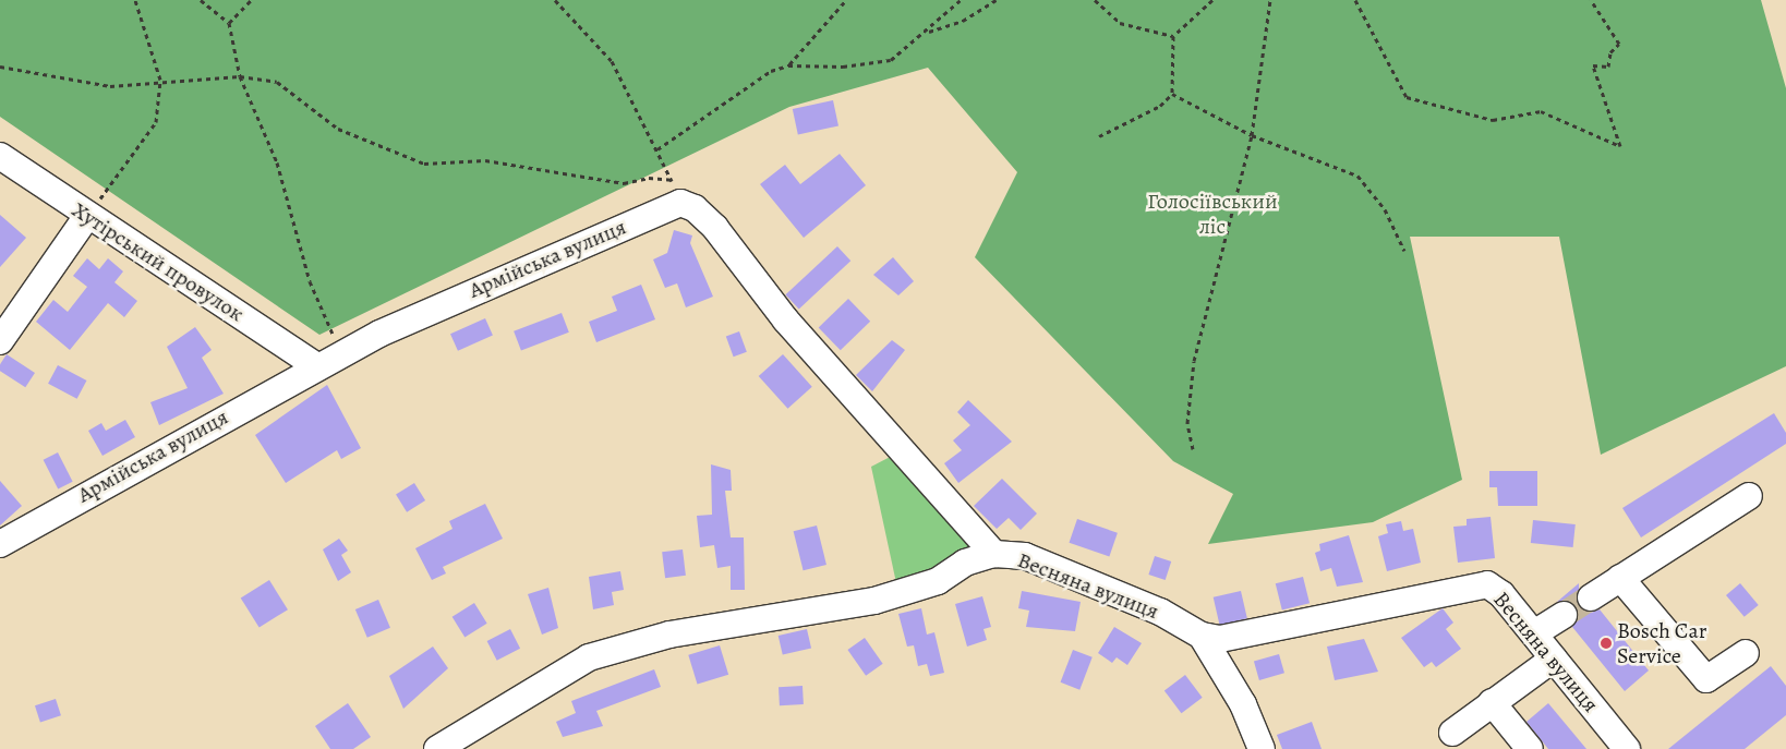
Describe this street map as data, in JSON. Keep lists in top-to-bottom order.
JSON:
{
  "streets": {
    "street": ["Армійська вулиця", "Хутірський провулок", "Весняна вулиця"]
  },
  "crossings": [
    ["Армійська вулиця", "Хутірський провулок"]
  ],
  "parks": ["Голосіївський ліс"],
  "places": ["Bosch Car Service"]
}
